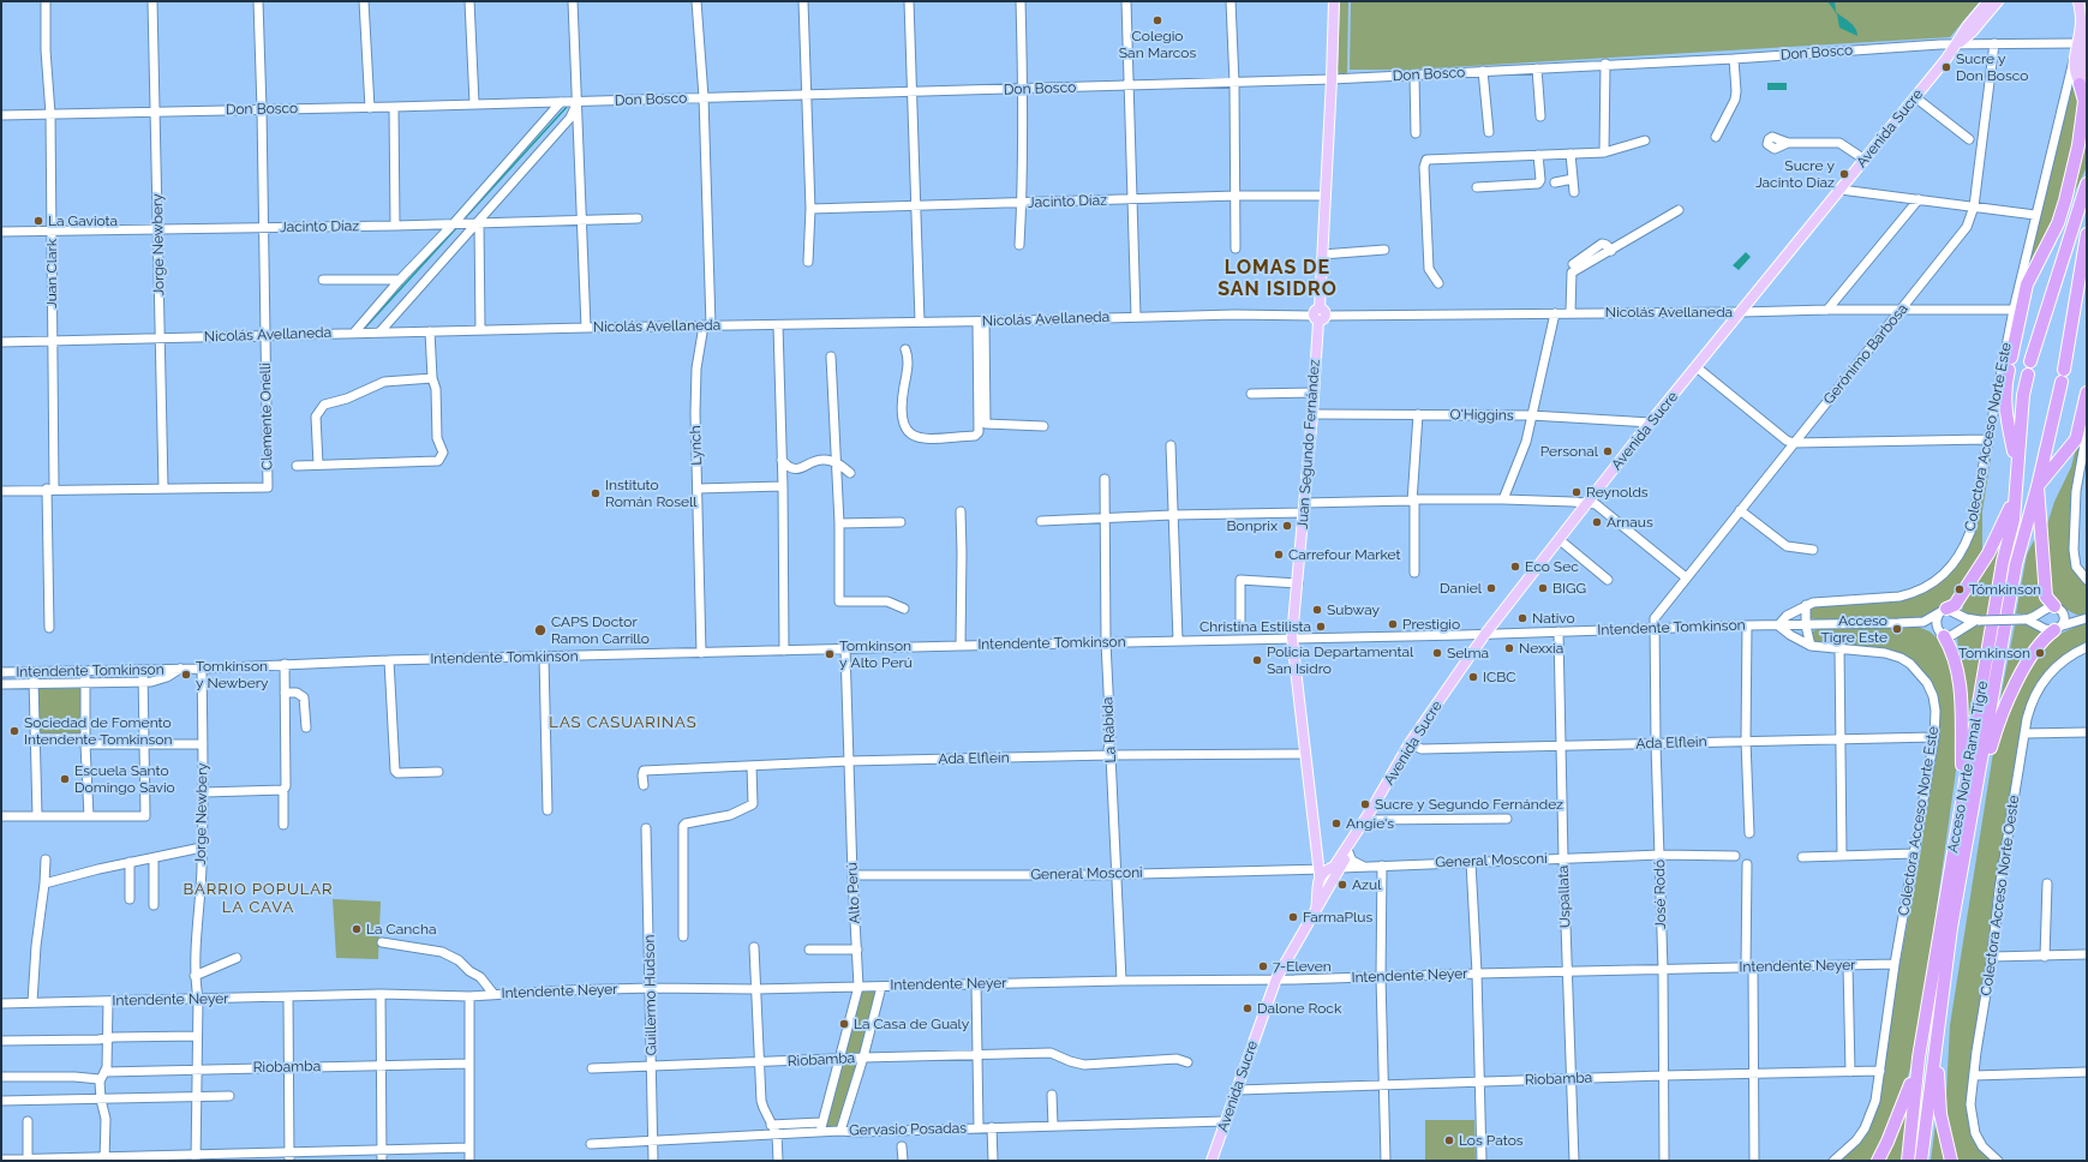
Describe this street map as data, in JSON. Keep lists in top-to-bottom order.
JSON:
{
  "streets": {
    "highway": ["Acceso Norte Ramal Tigre"],
    "main road": ["Avenida Sucre", "Juan Segundo Fernández"],
    "street": [
      "Don Bosco",
      "Jacinto Díaz",
      "Jorge Newbery",
      "Juan Clark",
      "Nicolás Avellaneda",
      "Gerónimo Barbosa",
      "O'Higgins",
      "Clemente Onelli",
      "Colectora Acceso Norte Este",
      "Lynch",
      "Intendente Tomkinson",
      "La Rábida",
      "Ada Elflein",
      "General Mosconi",
      "Alto Perú",
      "José Rodó",
      "Colectora Acceso Norte Oeste",
      "Uspallata",
      "Intendente Neyer",
      "Guillermo Hudson",
      "Riobamba",
      "Gervasio Posadas"
    ]
  },
  "crossings": [
    ["Don Bosco", "Avenida Sucre"],
    ["Don Bosco", "Jorge Newbery"],
    ["Don Bosco", "Juan Clark"],
    ["Don Bosco", "Gerónimo Barbosa"],
    ["Don Bosco", "Clemente Onelli"],
    ["Don Bosco", "Juan Segundo Fernández"],
    ["Don Bosco", "Lynch"],
    ["Avenida Sucre", "Nicolás Avellaneda"],
    ["Avenida Sucre", "O'Higgins"],
    ["Avenida Sucre", "Juan Segundo Fernández"],
    ["Avenida Sucre", "Intendente Tomkinson"],
    ["Avenida Sucre", "Ada Elflein"],
    ["Avenida Sucre", "General Mosconi"],
    ["Avenida Sucre", "Intendente Neyer"],
    ["Avenida Sucre", "Riobamba"],
    ["Avenida Sucre", "Gervasio Posadas"],
    ["Jacinto Díaz", "Jorge Newbery"],
    ["Jacinto Díaz", "Juan Clark"],
    ["Jacinto Díaz", "Clemente Onelli"],
    ["Jacinto Díaz", "Juan Segundo Fernández"],
    ["Jorge Newbery", "Nicolás Avellaneda"],
    ["Jorge Newbery", "Clemente Onelli"],
    ["Jorge Newbery", "Intendente Tomkinson"],
    ["Jorge Newbery", "Intendente Neyer"],
    ["Jorge Newbery", "Riobamba"],
    ["Juan Clark", "Nicolás Avellaneda"],
    ["Nicolás Avellaneda", "Gerónimo Barbosa"],
    ["Nicolás Avellaneda", "Clemente Onelli"],
    ["Nicolás Avellaneda", "Colectora Acceso Norte Este"],
    ["Nicolás Avellaneda", "Juan Segundo Fernández"],
    ["Nicolás Avellaneda", "Lynch"],
    ["Gerónimo Barbosa", "Intendente Tomkinson"],
    ["Gerónimo Barbosa", "José Rodó"],
    ["O'Higgins", "Juan Segundo Fernández"],
    ["Colectora Acceso Norte Este", "Intendente Tomkinson"],
    ["Colectora Acceso Norte Este", "Ada Elflein"],
    ["Colectora Acceso Norte Este", "Intendente Neyer"],
    ["Colectora Acceso Norte Este", "Riobamba"],
    ["Juan Segundo Fernández", "Intendente Tomkinson"],
    ["Juan Segundo Fernández", "Ada Elflein"],
    ["Juan Segundo Fernández", "General Mosconi"],
    ["Lynch", "Intendente Tomkinson"],
    ["Intendente Tomkinson", "La Rábida"],
    ["Intendente Tomkinson", "Alto Perú"],
    ["Intendente Tomkinson", "José Rodó"],
    ["Intendente Tomkinson", "Uspallata"],
    ["La Rábida", "Ada Elflein"],
    ["La Rábida", "General Mosconi"],
    ["La Rábida", "Intendente Neyer"],
    ["Ada Elflein", "Alto Perú"],
    ["Ada Elflein", "José Rodó"],
    ["Ada Elflein", "Uspallata"],
    ["General Mosconi", "Alto Perú"],
    ["General Mosconi", "José Rodó"],
    ["General Mosconi", "Uspallata"],
    ["Alto Perú", "Intendente Neyer"],
    ["Alto Perú", "Riobamba"],
    ["Alto Perú", "Gervasio Posadas"],
    ["José Rodó", "Intendente Neyer"],
    ["José Rodó", "Riobamba"],
    ["Uspallata", "Intendente Neyer"],
    ["Uspallata", "Riobamba"],
    ["Intendente Neyer", "Guillermo Hudson"],
    ["Guillermo Hudson", "Riobamba"],
    ["Guillermo Hudson", "Gervasio Posadas"]
  ],
  "districts": ["LOMAS DE SAN ISIDRO", "LAS CASUARINAS", "BARRIO POPULAR LA CAVA"],
  "places": [
    "Colegio San Marcos",
    "Sucre y Don Bosco",
    "Sucre y Jacinto Díaz",
    "La Gaviota",
    "Personal",
    "Reynolds",
    "Instituto Román Rosell",
    "Arnaus",
    "Bonprix",
    "Carrefour Market",
    "Eco Sec",
    "Daniel",
    "BIGG",
    "Tómkinson",
    "Subway",
    "Nativo",
    "Prestigio",
    "Christina Estilista",
    "Acceso Tigre Este",
    "CAPS Doctor Ramon Carrillo",
    "Nexxia",
    "Selma",
    "Tomkinson",
    "Tomkinson y Alto Perú",
    "Policía Departamental San Isidro",
    "Tomkinson y Newbery",
    "ICBC",
    "Sociedad de Fomento Intendente Tomkinson",
    "Escuela Santo Domingo Savio",
    "Sucre y Segundo Fernández",
    "Angie's",
    "Azul",
    "FarmaPlus",
    "La Cancha",
    "7-Eleven",
    "Dalone Rock",
    "La Casa de Gualy",
    "Los Patos"
  ]
}
